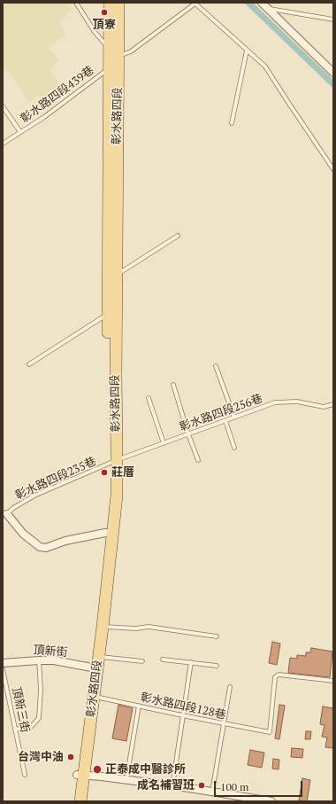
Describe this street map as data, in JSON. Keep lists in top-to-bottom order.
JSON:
{
  "streets": {
    "main road": ["彰水路四段"],
    "street": ["頂新街"],
    "lane": [
      "彰水路四段439巷",
      "彰水路四段256巷",
      "彰水路四段235巷",
      "彰水路四段128巷",
      "頂新三街"
    ]
  },
  "crossings": [
    ["彰水路四段439巷", "彰水路四段"],
    ["彰水路四段", "彰水路四段256巷"],
    ["彰水路四段", "彰水路四段235巷"],
    ["彰水路四段", "頂新街"],
    ["彰水路四段", "彰水路四段128巷"],
    ["彰水路四段256巷", "彰水路四段235巷"]
  ],
  "places": [
    "頂寮",
    "莊厝",
    "台灣中油",
    "正泰成中醫診所",
    "成名補習班"
  ],
  "scale_bar": "100 m"
}
